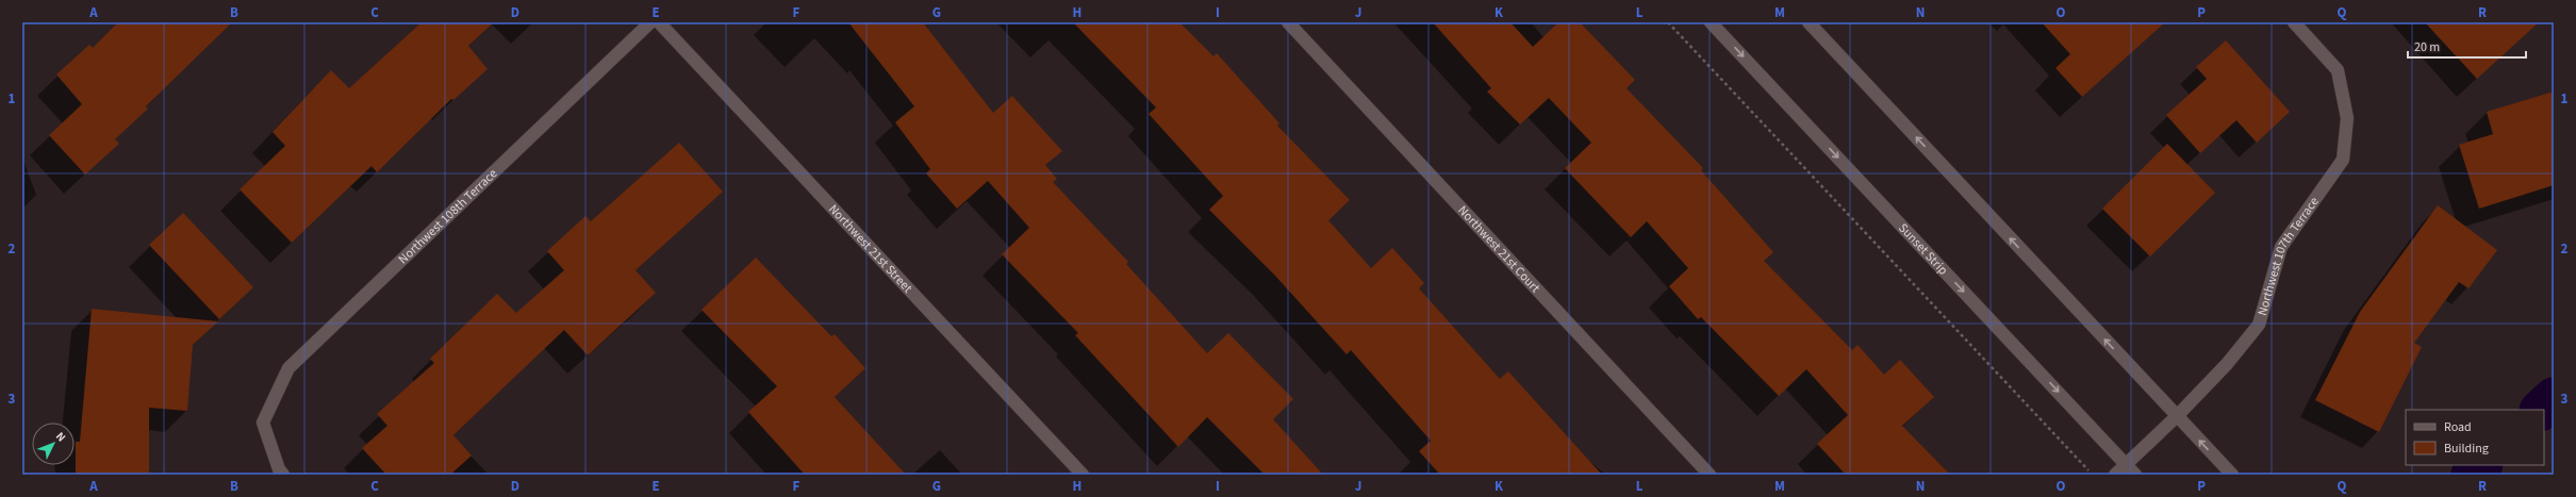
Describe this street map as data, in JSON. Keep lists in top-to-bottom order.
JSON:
{
  "streets": {
    "street": [
      "Northwest 108th Terrace",
      "Northwest 21st Street",
      "Northwest 21st Court",
      "Sunset Strip",
      "Northwest 107th Terrace"
    ]
  },
  "crossings": [
    ["Sunset Strip", "Northwest 107th Terrace"]
  ],
  "legend": ["Road", "Building"],
  "scale_bar": "20 m",
  "north": "top right",
  "grid": {
    "columns": [
      "A",
      "B",
      "C",
      "D",
      "E",
      "F",
      "G",
      "H",
      "I",
      "J",
      "K",
      "L",
      "M",
      "N",
      "O",
      "P",
      "Q",
      "R"
    ],
    "rows": ["1", "2", "3"]
  }
}
